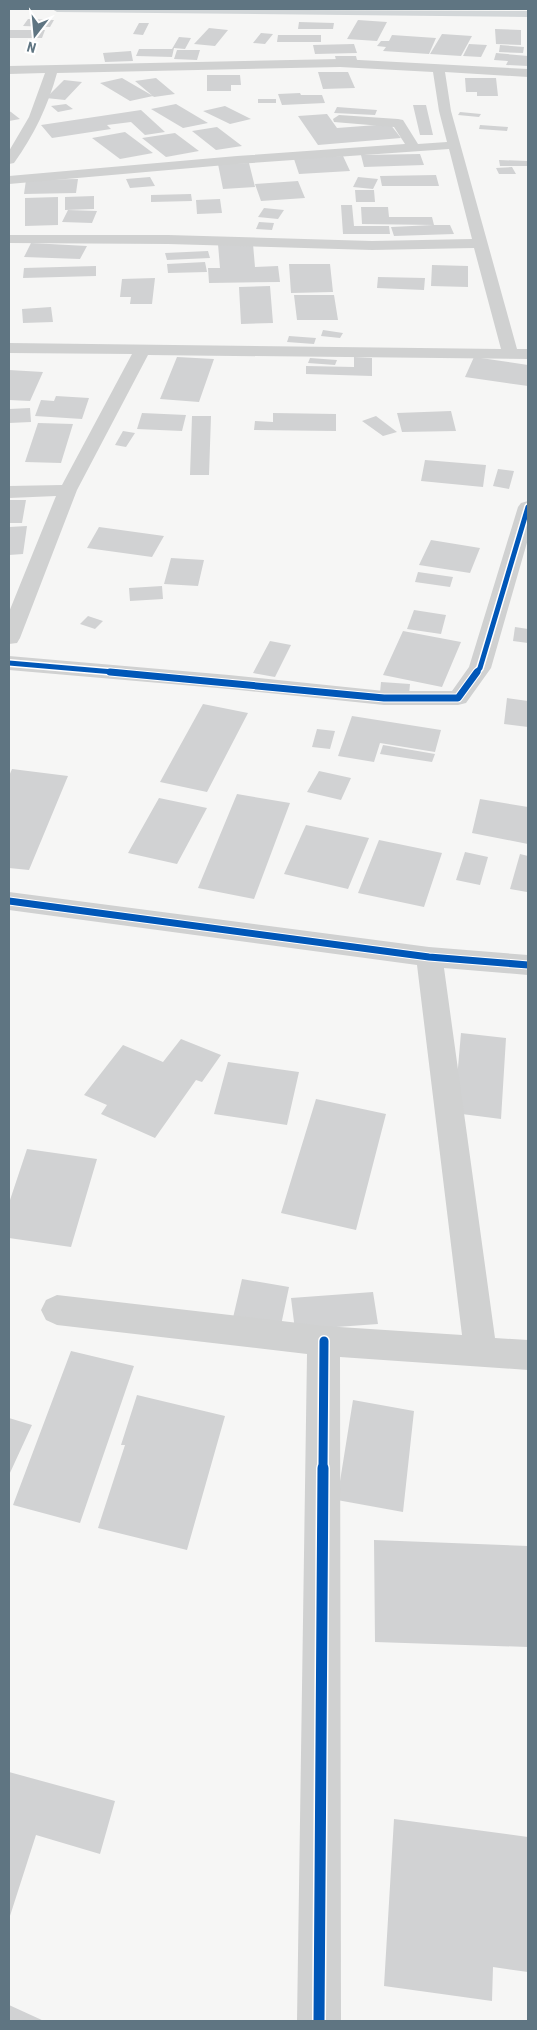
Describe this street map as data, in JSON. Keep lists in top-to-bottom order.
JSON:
{
  "north": "bottom"
}
